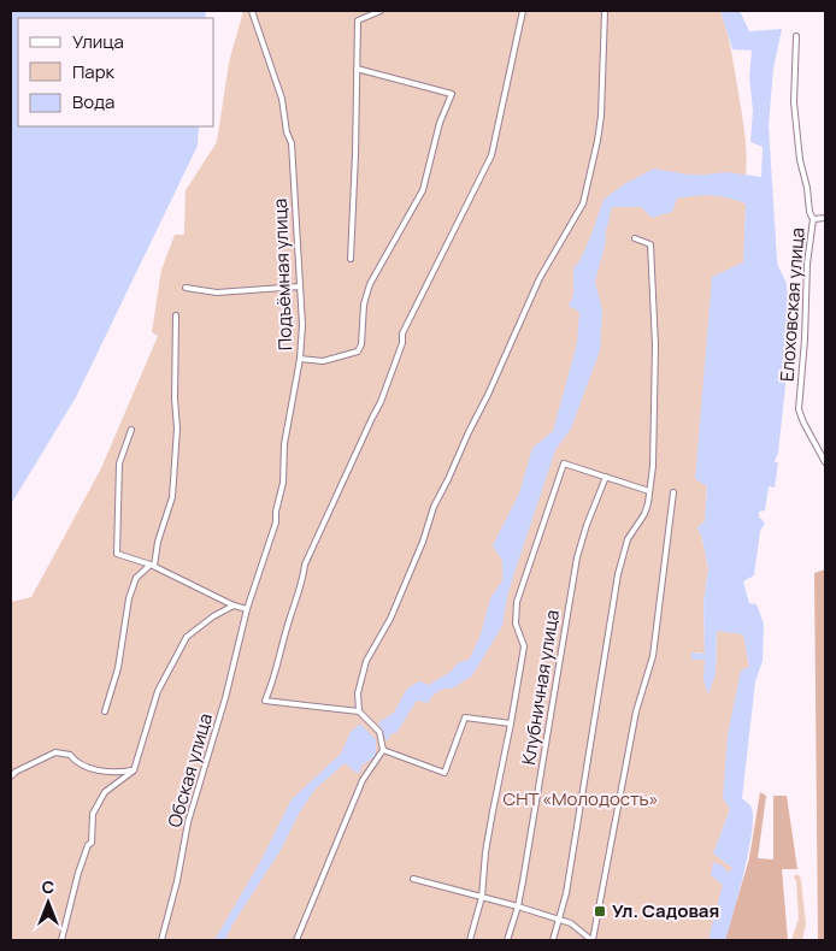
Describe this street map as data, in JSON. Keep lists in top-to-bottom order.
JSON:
{
  "streets": {
    "street": [
      "Подъёмная улица",
      "Елоховская улица",
      "Клубничная улица",
      "Обская улица"
    ]
  },
  "crossings": [
    ["Подъёмная улица", "Обская улица"]
  ],
  "parks": ["СНТ «Молодость»"],
  "places": {
    "transit": ["Ул. Садовая"]
  },
  "legend": ["Улица", "Парк", "Вода"],
  "north": "top"
}
